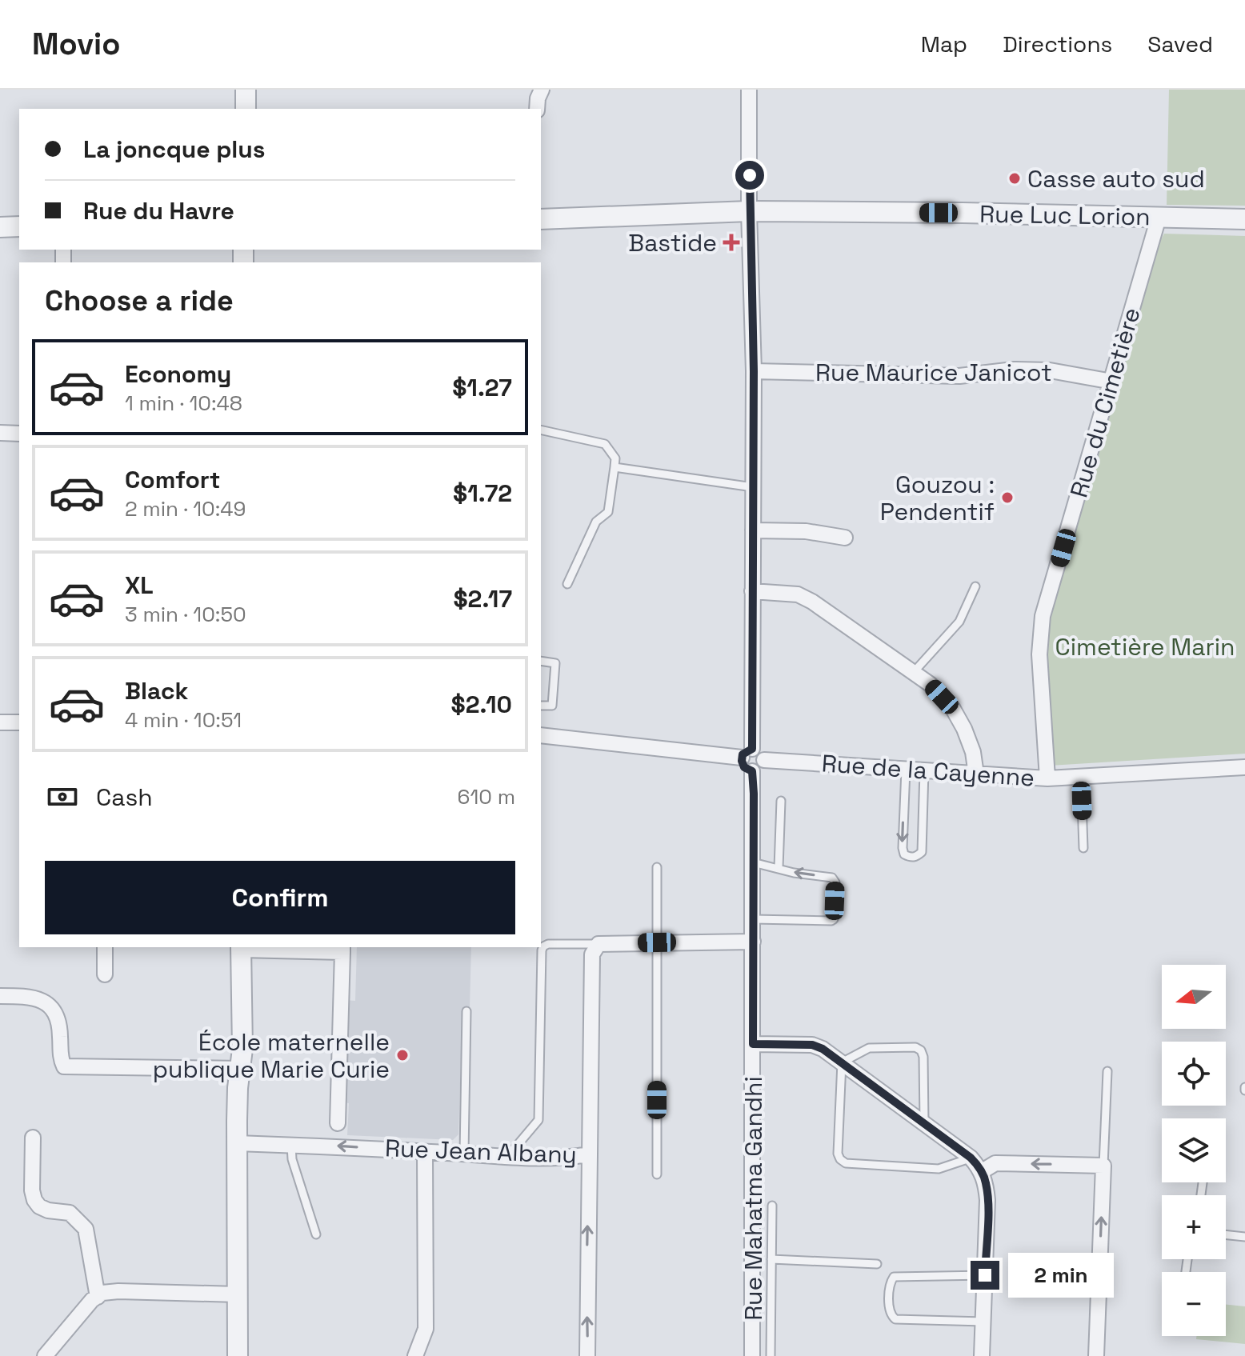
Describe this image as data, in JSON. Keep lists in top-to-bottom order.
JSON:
{
  "streets": {
    "street": [
      "Rue Luc Lorion",
      "Rue Maurice Janicot",
      "Rue du Cimetière",
      "Rue de la Cayenne",
      "Rue Jean Albany",
      "Rue Mahatma Gandhi"
    ]
  },
  "crossings": [
    ["Rue Luc Lorion", "Rue du Cimetière"],
    ["Rue Maurice Janicot", "Rue du Cimetière"],
    ["Rue du Cimetière", "Rue de la Cayenne"],
    ["Rue de la Cayenne", "Rue Mahatma Gandhi"]
  ],
  "parks": ["Cimetière Marin"],
  "places": {
    "other": ["Casse auto sud", "Gouzou : Pendentif", "École maternelle publique Marie Curie"],
    "health": ["Bastide"]
  },
  "north": "left",
  "page": {
    "header": "Movio",
    "nav": ["Map", "Directions", "Saved"],
    "banner": ["La joncque plus", "Rue du Havre"],
    "heading": "Choose a ride",
    "list": [
      {
        "name": "Economy",
        "note": "1 min · 10:48",
        "value": "$1.27"
      },
      {
        "name": "Comfort",
        "note": "2 min · 10:49",
        "value": "$1.72"
      },
      {
        "name": "XL",
        "note": "3 min · 10:50",
        "value": "$2.17"
      },
      {
        "name": "Black",
        "note": "4 min · 10:51",
        "value": "$2.10"
      }
    ],
    "pay": ["Cash", "610 m"],
    "buttons": "Confirm",
    "map_buttons": ["+", "−"],
    "bubble": "2 min"
  }
}
